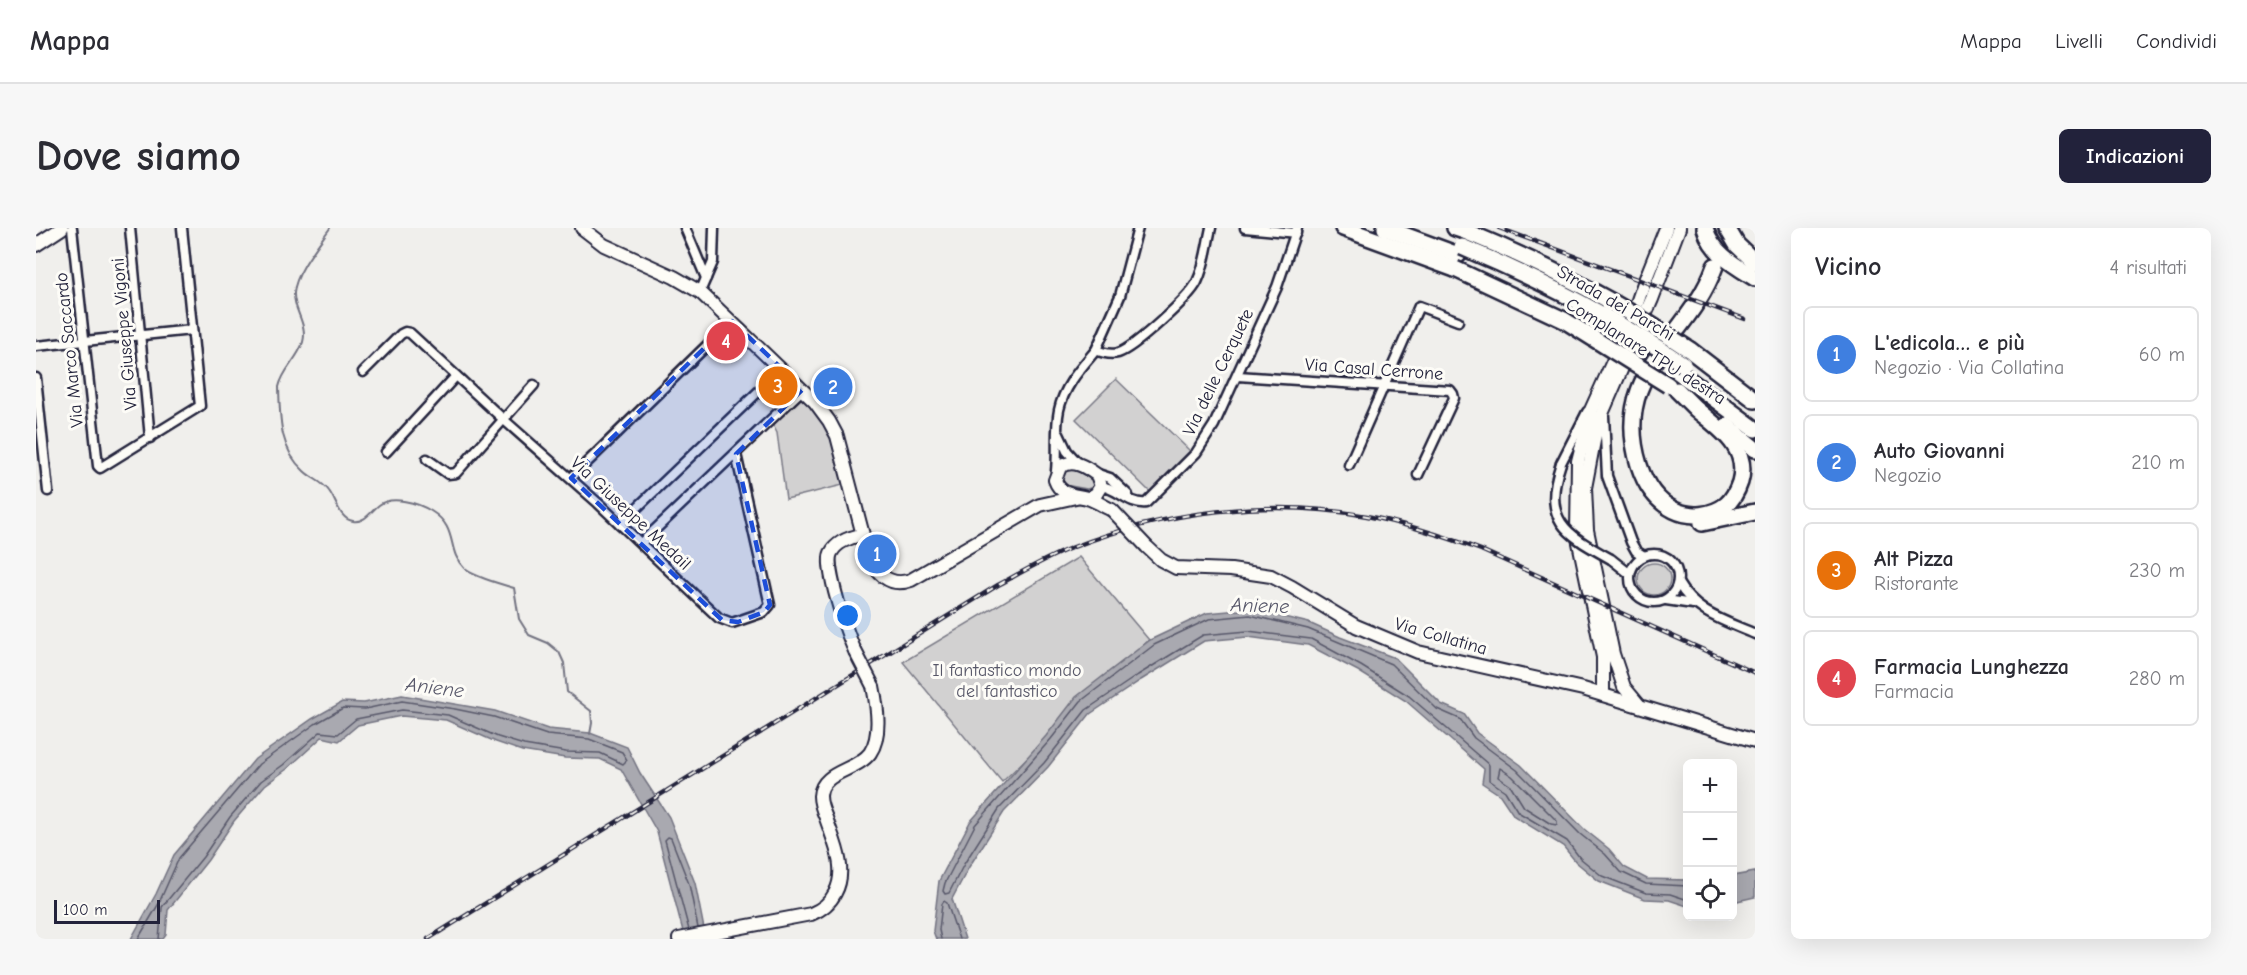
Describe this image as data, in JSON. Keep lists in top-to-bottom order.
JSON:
{
  "streets": {
    "highway": ["Strada dei Parchi", "Complanare TPU destra"],
    "street": [
      "Via Giuseppe Vigoni",
      "Via Marco Saccardo",
      "Via Casal Cerrone",
      "Via delle Cerquete",
      "Via Giuseppe Medail",
      "Via Collatina"
    ]
  },
  "crossings": [
    ["Strada dei Parchi", "Complanare TPU destra"],
    ["Via Giuseppe Vigoni", "Via Marco Saccardo"],
    ["Via Casal Cerrone", "Via delle Cerquete"]
  ],
  "water": ["Aniene"],
  "parks": ["Il fantastico mondo del fantastico"],
  "scale_bar": "100 m",
  "page": {
    "header": "Mappa",
    "nav": ["Mappa", "Livelli", "Condividi"],
    "buttons": "Indicazioni",
    "title": "Dove siamo",
    "heading": ["Vicino", "4 risultati"],
    "list": [
      {
        "mark": "1",
        "name": "L'edicola… e più",
        "note": "Negozio · Via Collatina",
        "value": "60 m"
      },
      {
        "mark": "2",
        "name": "Auto Giovanni",
        "note": "Negozio",
        "value": "210 m"
      },
      {
        "mark": "3",
        "name": "Alt Pizza",
        "note": "Ristorante",
        "value": "230 m"
      },
      {
        "mark": "4",
        "name": "Farmacia Lunghezza",
        "note": "Farmacia",
        "value": "280 m"
      }
    ],
    "pins": [
      "4",
      "3",
      "2",
      "1"
    ],
    "map_buttons": ["+", "−"],
    "scale": "100 m"
  }
}
